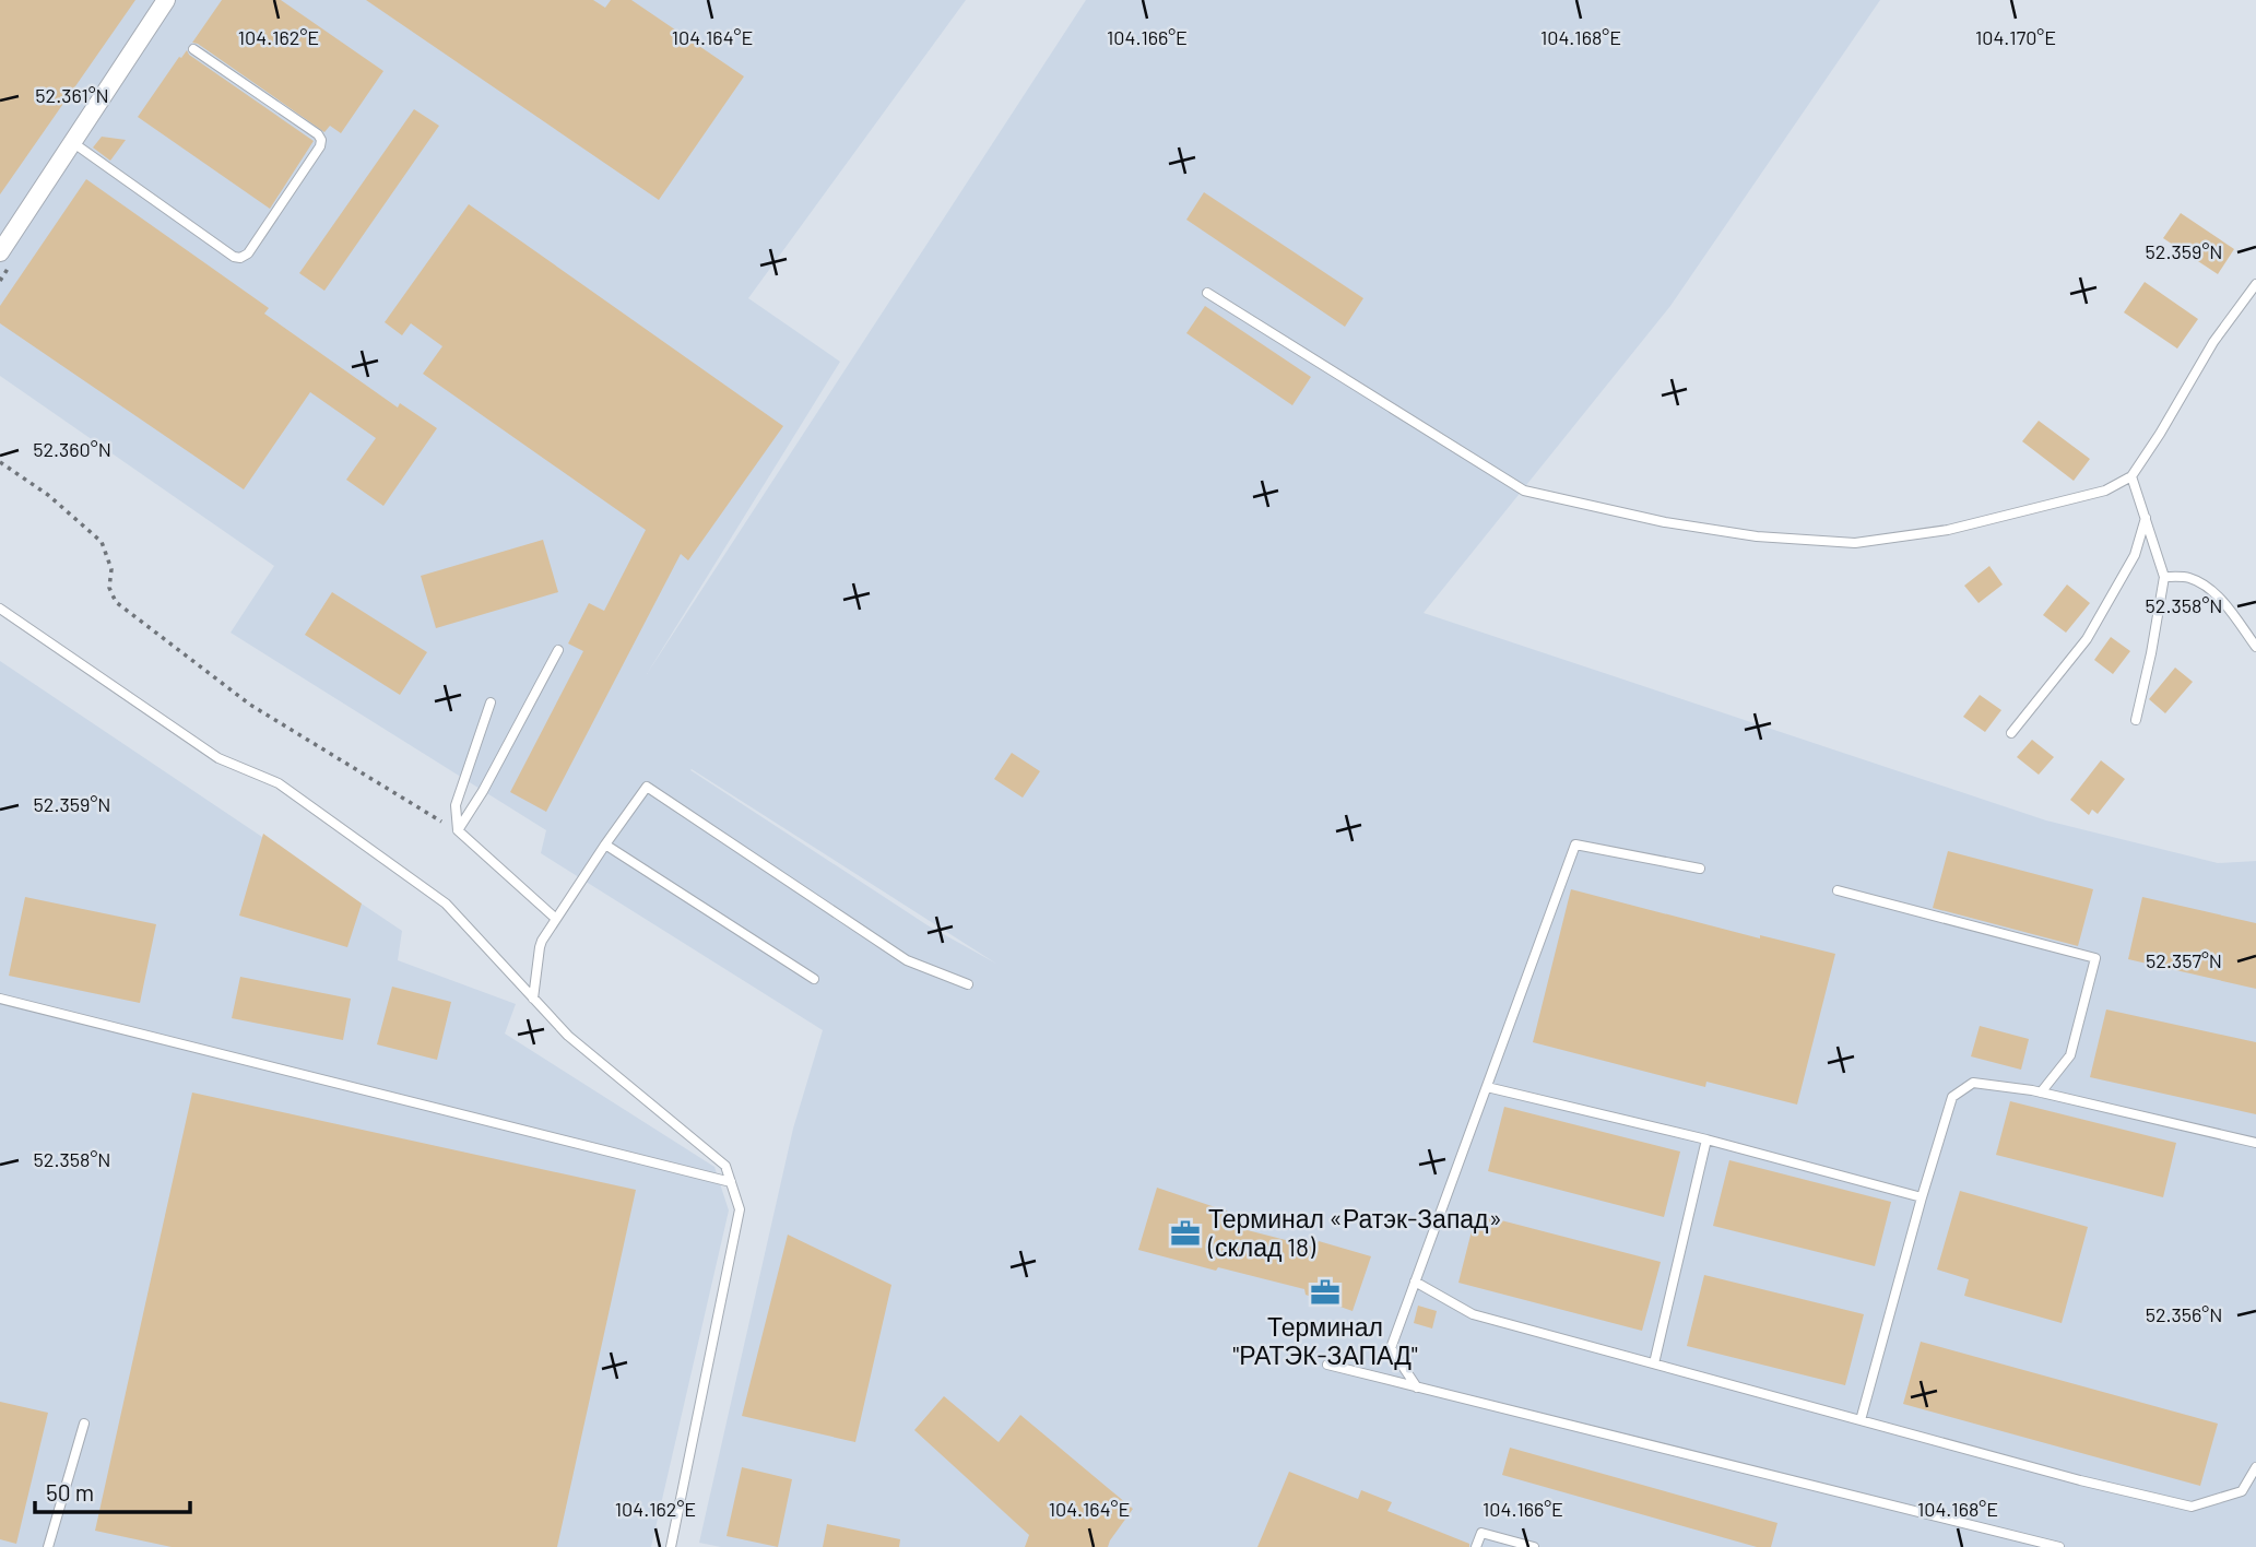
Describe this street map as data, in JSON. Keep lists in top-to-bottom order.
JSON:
{
  "places": {
    "office": ["Терминал «Ратэк-Запад» (склад 18)", "Терминал \"РАТЭК-ЗАПАД\""]
  },
  "scale_bar": "50 m",
  "coordinates": [
    "104.162°E",
    "104.164°E",
    "104.166°E",
    "104.168°E",
    "104.170°E",
    "52.361°N",
    "52.359°N",
    "52.360°N",
    "52.358°N",
    "52.357°N",
    "52.356°N"
  ]
}
